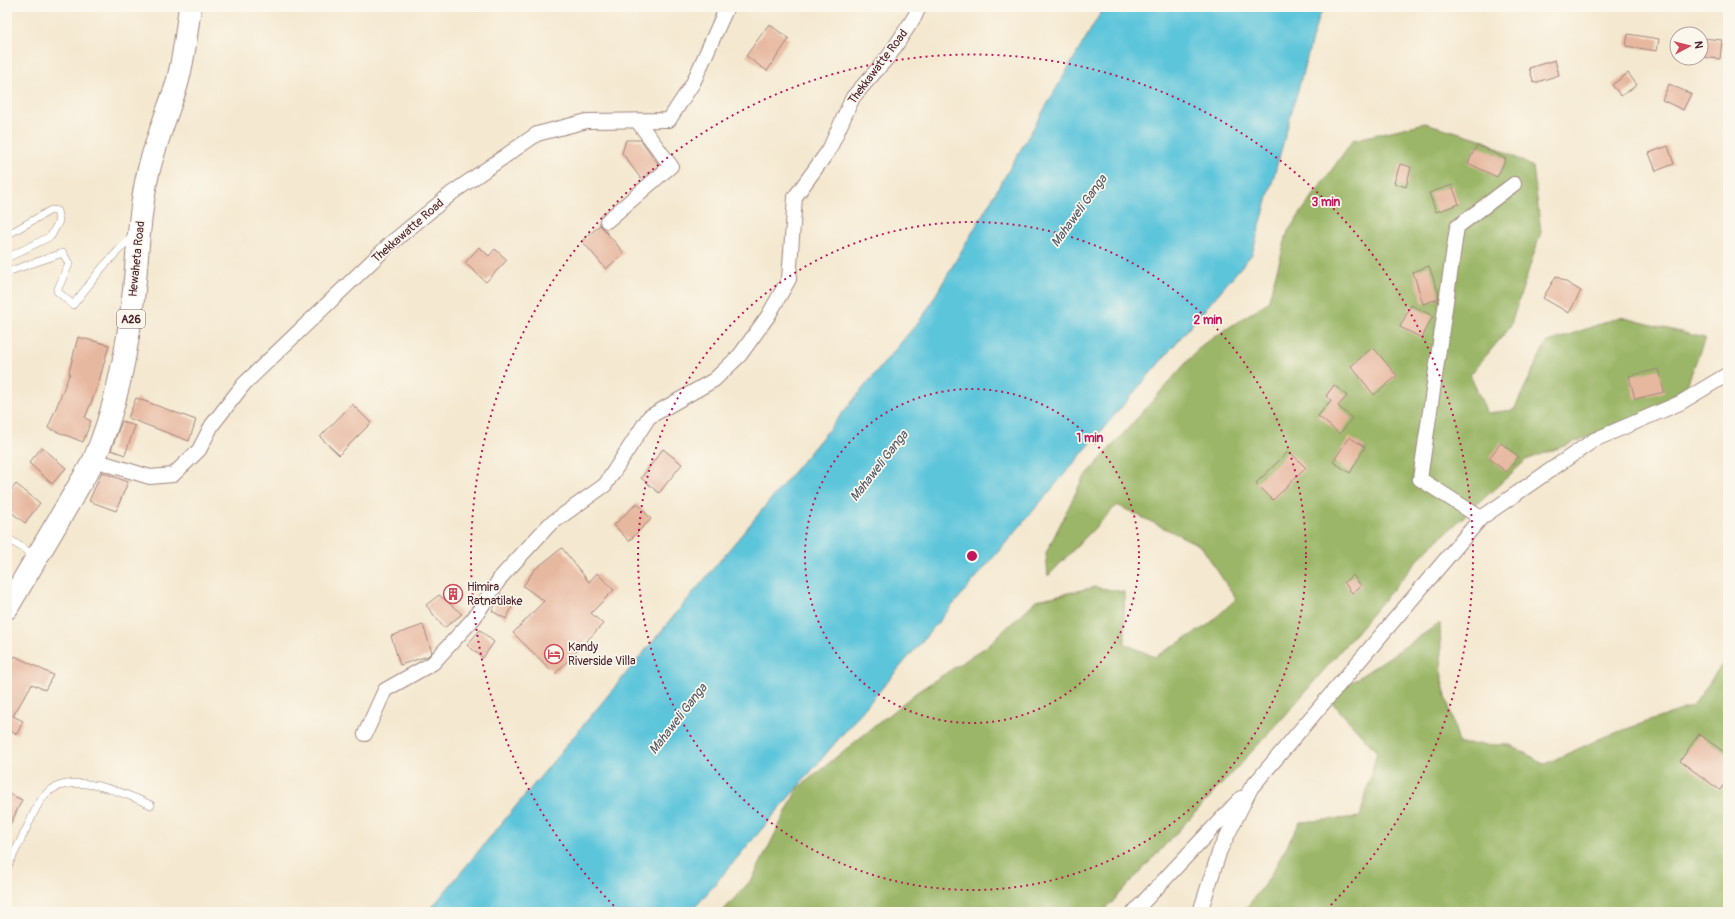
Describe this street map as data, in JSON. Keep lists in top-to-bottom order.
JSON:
{
  "streets": {
    "highway": ["Hewaheta Road", "A26"],
    "street": ["Thekkawatte Road"]
  },
  "crossings": [
    ["Thekkawatte Road", "Hewaheta Road"]
  ],
  "water": ["Mahaweli Ganga"],
  "places": {
    "building": ["Himira Ratnatilake"],
    "hotel": ["Kandy Riverside Villa"]
  },
  "north": "right",
  "rings": ["3 min", "2 min", "1 min"]
}
